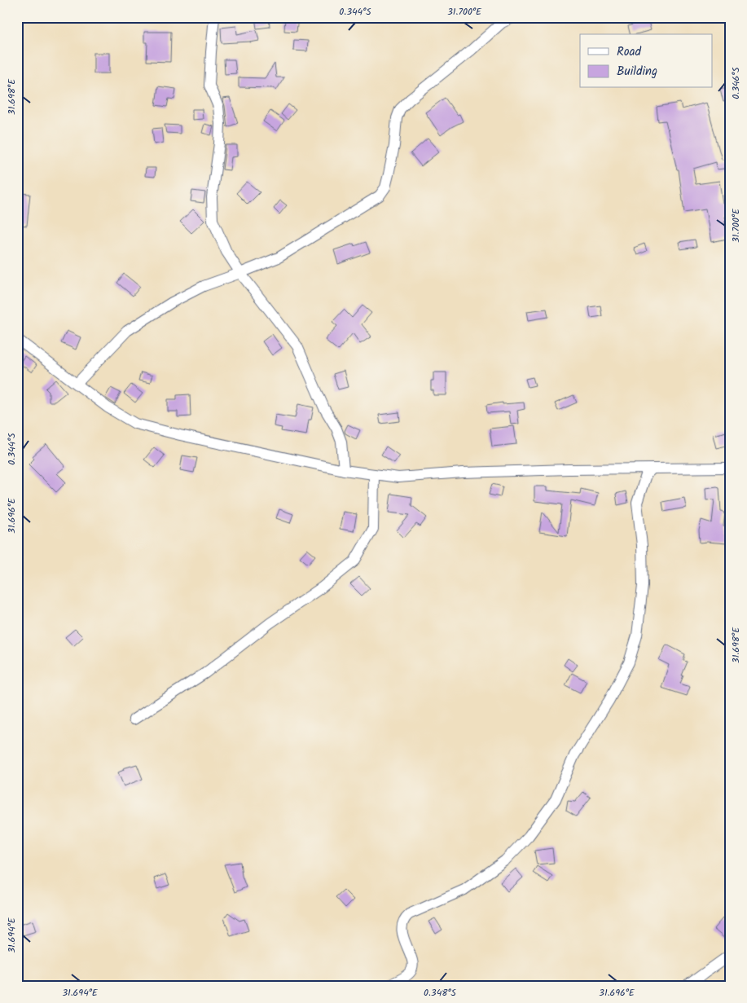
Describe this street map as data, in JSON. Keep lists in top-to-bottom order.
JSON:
{
  "legend": ["Road", "Building"],
  "coordinates": [
    "0.344°S",
    "31.700°E",
    "0.346°S",
    "31.698°E",
    "31.696°E",
    "31.694°E",
    "0.348°S"
  ]
}
